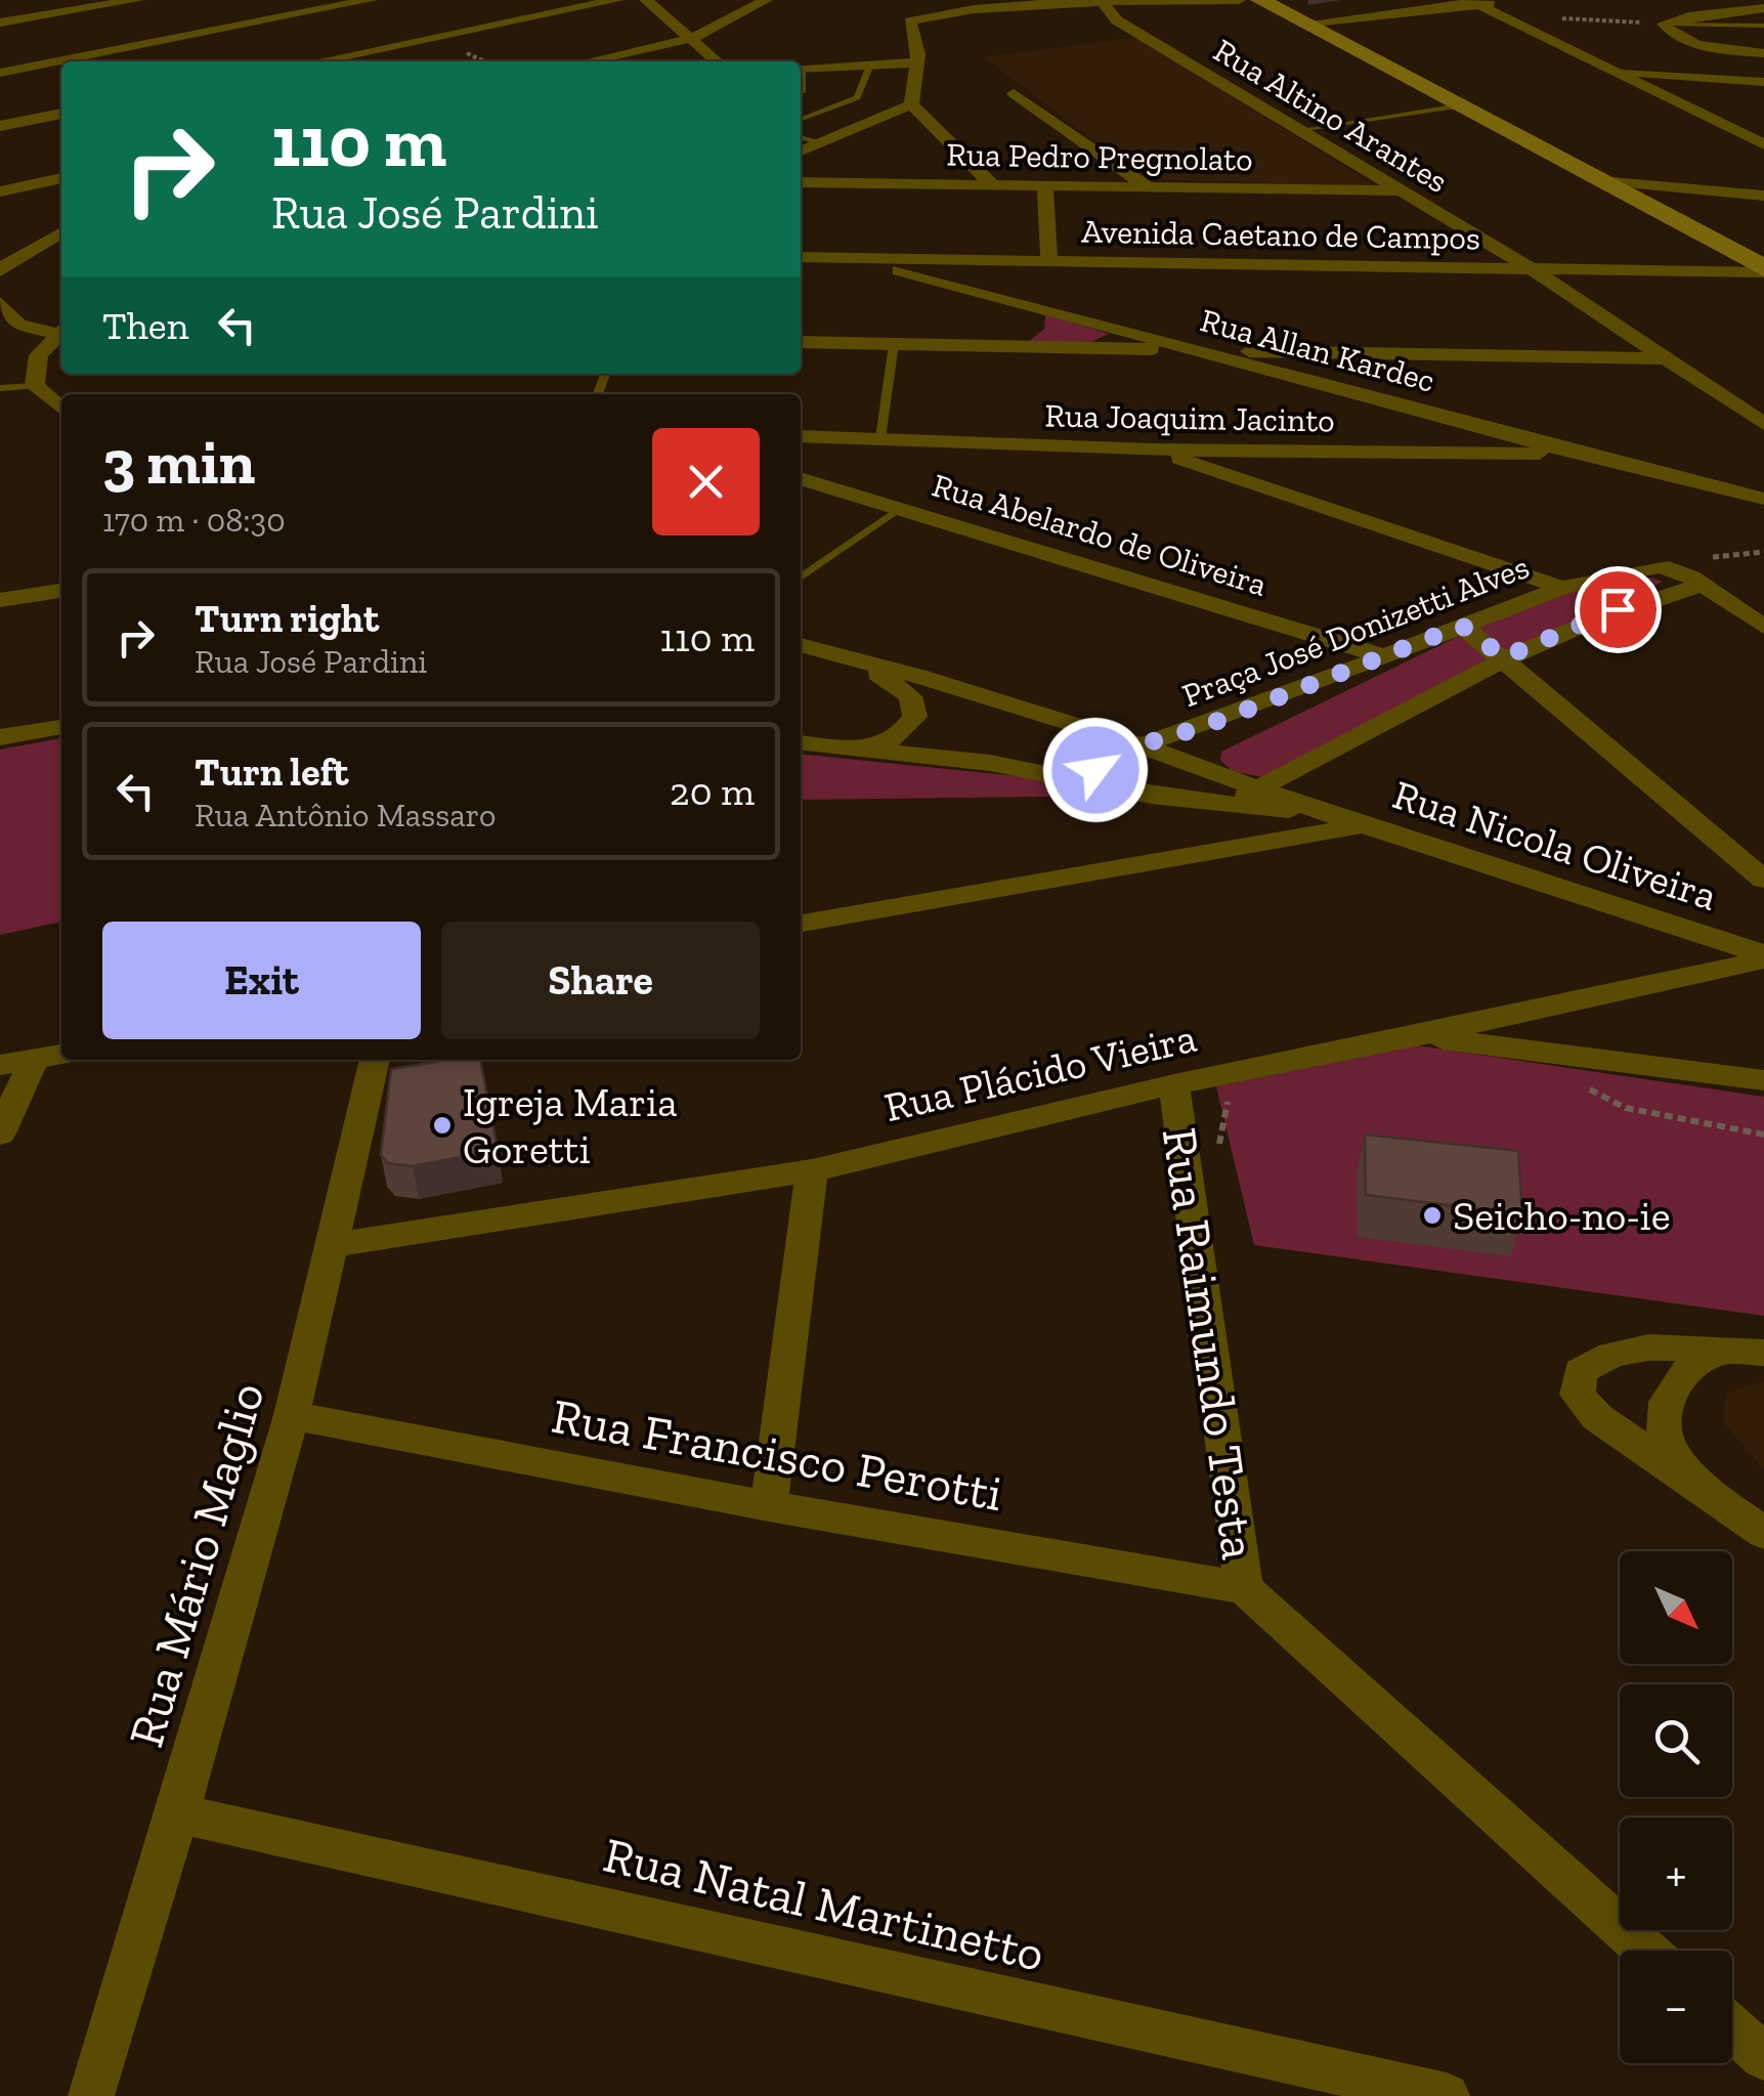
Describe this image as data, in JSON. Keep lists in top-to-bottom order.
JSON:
{
  "streets": {
    "street": [
      "Rua Altino Arantes",
      "Rua Pedro Pregnolato",
      "Avenida Caetano de Campos",
      "Rua Allan Kardec",
      "Rua Joaquim Jacinto",
      "Rua Abelardo de Oliveira",
      "Praça José Donizetti Alves",
      "Rua Nicola Oliveira",
      "Rua Plácido Vieira",
      "Rua Raimundo Testa",
      "Rua Francisco Perotti",
      "Rua Mário Maglio",
      "Rua Natal Martinetto"
    ]
  },
  "crossings": [
    ["Rua Altino Arantes", "Rua Pedro Pregnolato"],
    ["Rua Altino Arantes", "Avenida Caetano de Campos"],
    ["Avenida Caetano de Campos", "Rua Allan Kardec"],
    ["Rua Allan Kardec", "Rua Joaquim Jacinto"],
    ["Rua Abelardo de Oliveira", "Praça José Donizetti Alves"],
    ["Praça José Donizetti Alves", "Rua Nicola Oliveira"],
    ["Rua Nicola Oliveira", "Rua Plácido Vieira"],
    ["Rua Plácido Vieira", "Rua Raimundo Testa"],
    ["Rua Plácido Vieira", "Rua Mário Maglio"],
    ["Rua Raimundo Testa", "Rua Francisco Perotti"],
    ["Rua Francisco Perotti", "Rua Mário Maglio"],
    ["Rua Mário Maglio", "Rua Natal Martinetto"]
  ],
  "places": ["Igreja Maria Goretti", "Seicho-no-ie"],
  "north": "bottom right",
  "page": {
    "turn": ["110 m", "Rua José Pardini"],
    "then": "Then",
    "heading": ["3 min", "170 m · 08:30"],
    "list": [
      {
        "name": "Turn right",
        "note": "Rua José Pardini",
        "value": "110 m"
      },
      {
        "name": "Turn left",
        "note": "Rua Antônio Massaro",
        "value": "20 m"
      }
    ],
    "buttons": ["Exit", "Share"],
    "map_buttons": ["+", "−"]
  }
}
